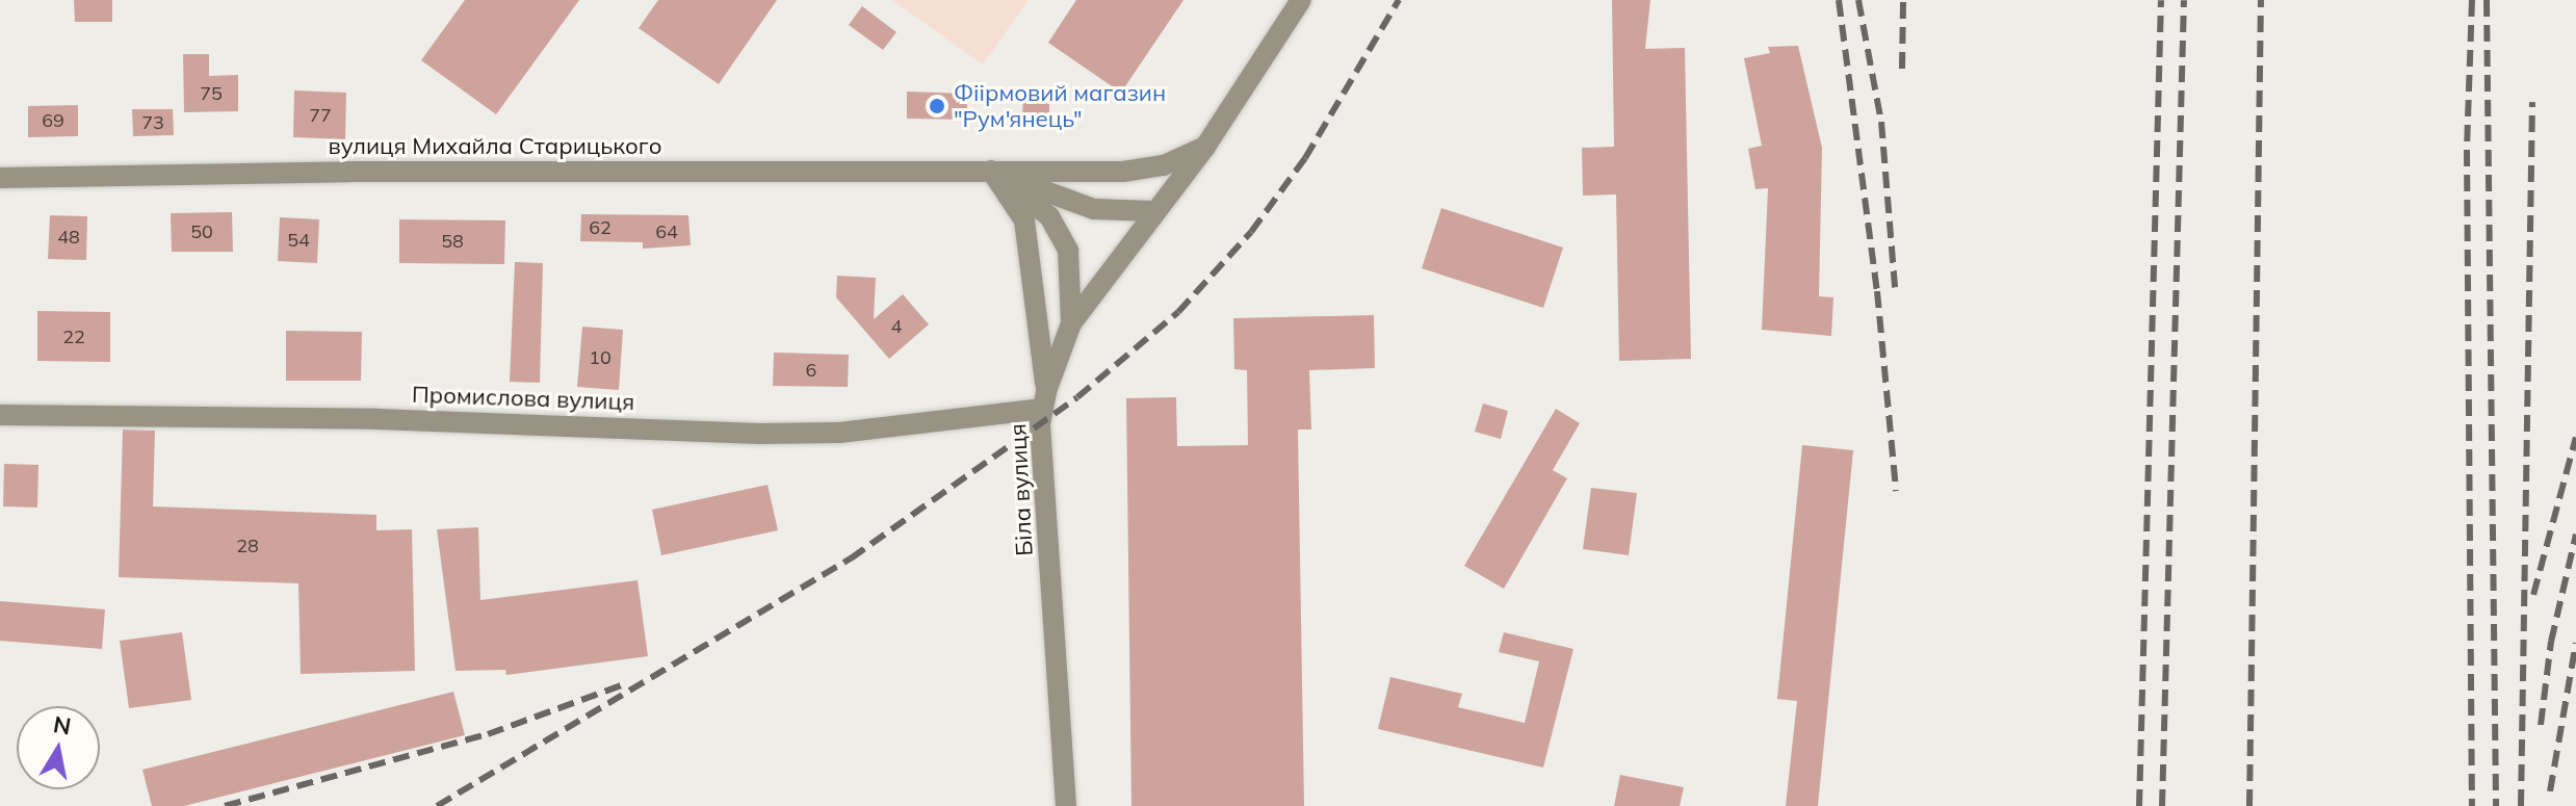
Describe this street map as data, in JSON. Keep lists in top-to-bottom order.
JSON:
{
  "streets": {
    "street": ["вулиця Михайла Старицького", "Промислова вулиця", "Біла вулиця"]
  },
  "crossings": [
    ["вулиця Михайла Старицького", "Біла вулиця"],
    ["Промислова вулиця", "Біла вулиця"]
  ],
  "places": ["Фіірмовий магазин \"Рум'янець\""],
  "house_numbers": [
    "75",
    "77",
    "69",
    "73",
    "62",
    "50",
    "64",
    "48",
    "54",
    "58",
    "4",
    "22",
    "10",
    "6",
    "28"
  ],
  "north": "top"
}
